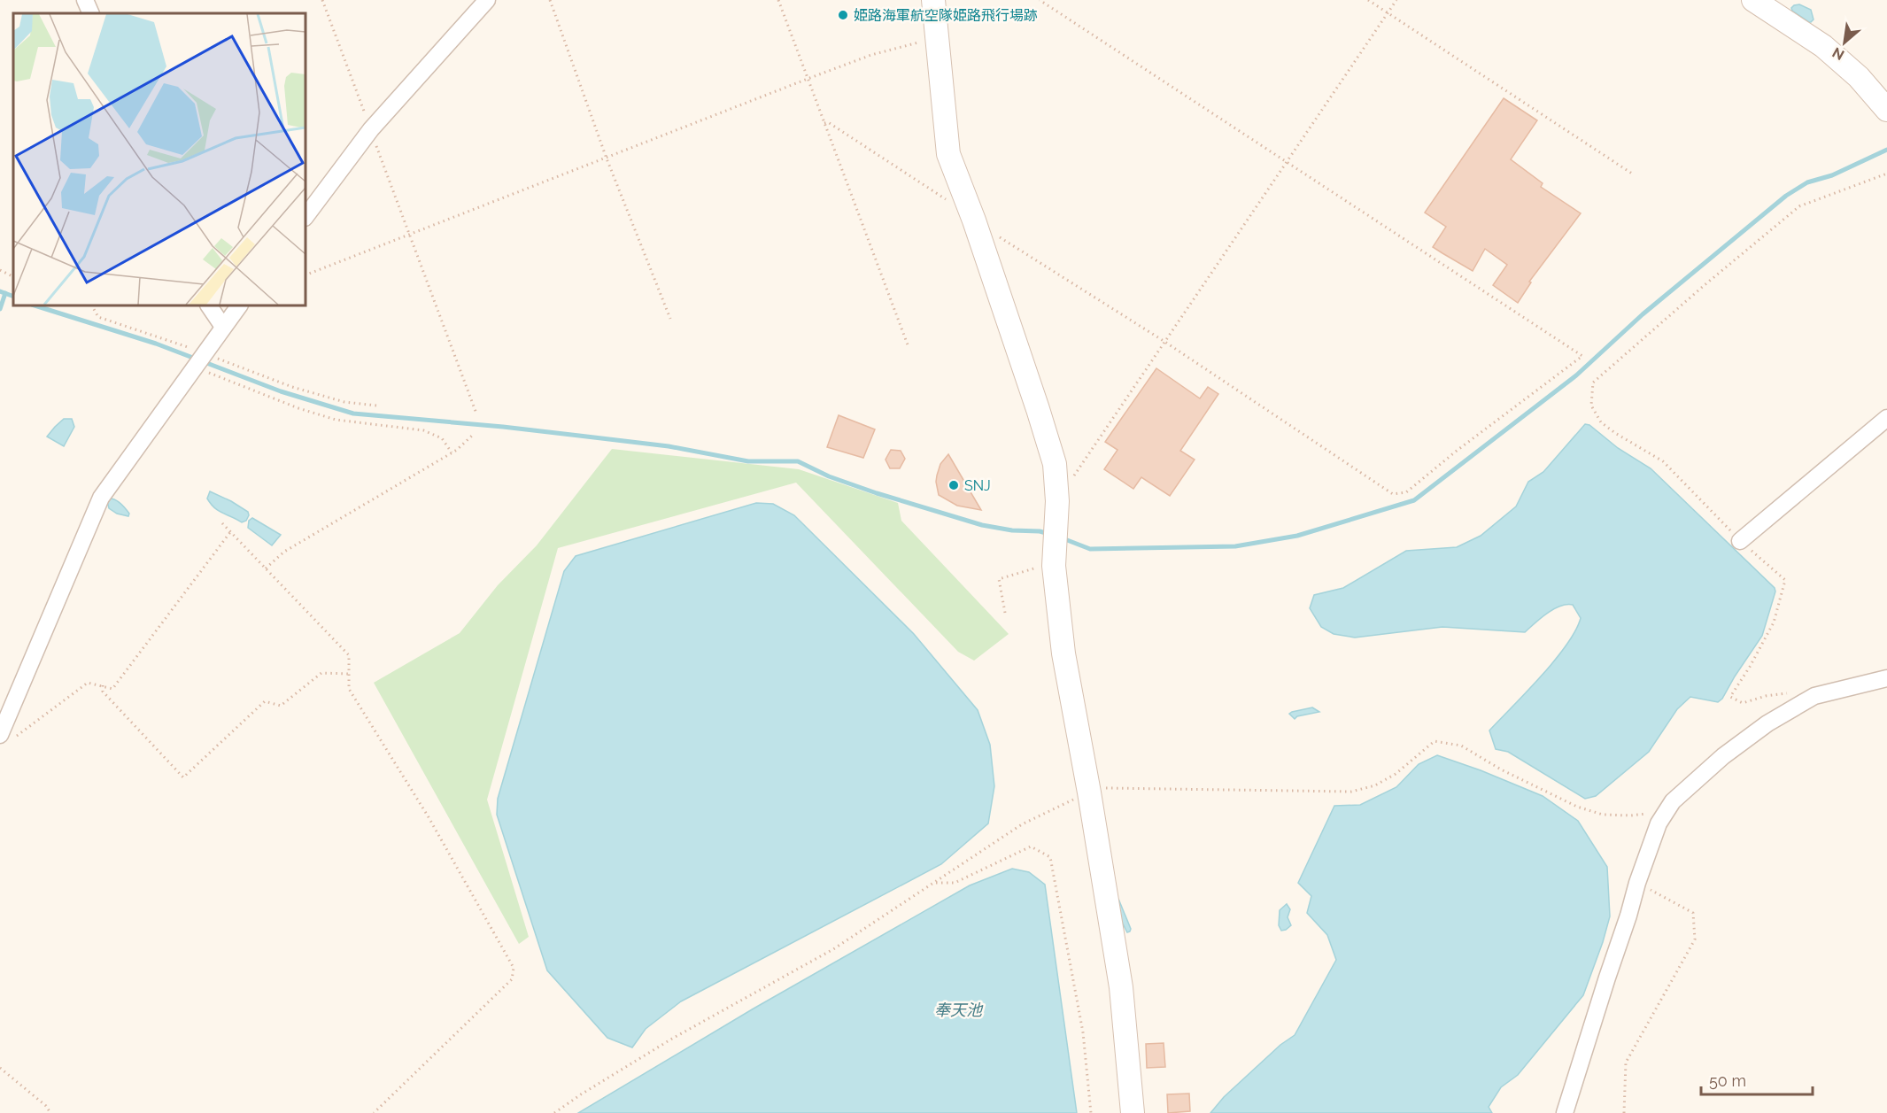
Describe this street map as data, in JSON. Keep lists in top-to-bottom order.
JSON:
{
  "water": ["奉天池"],
  "places": ["姫路海軍航空隊姫路飛行場跡", "SNJ"],
  "scale_bar": "50 m",
  "north": "bottom left"
}
